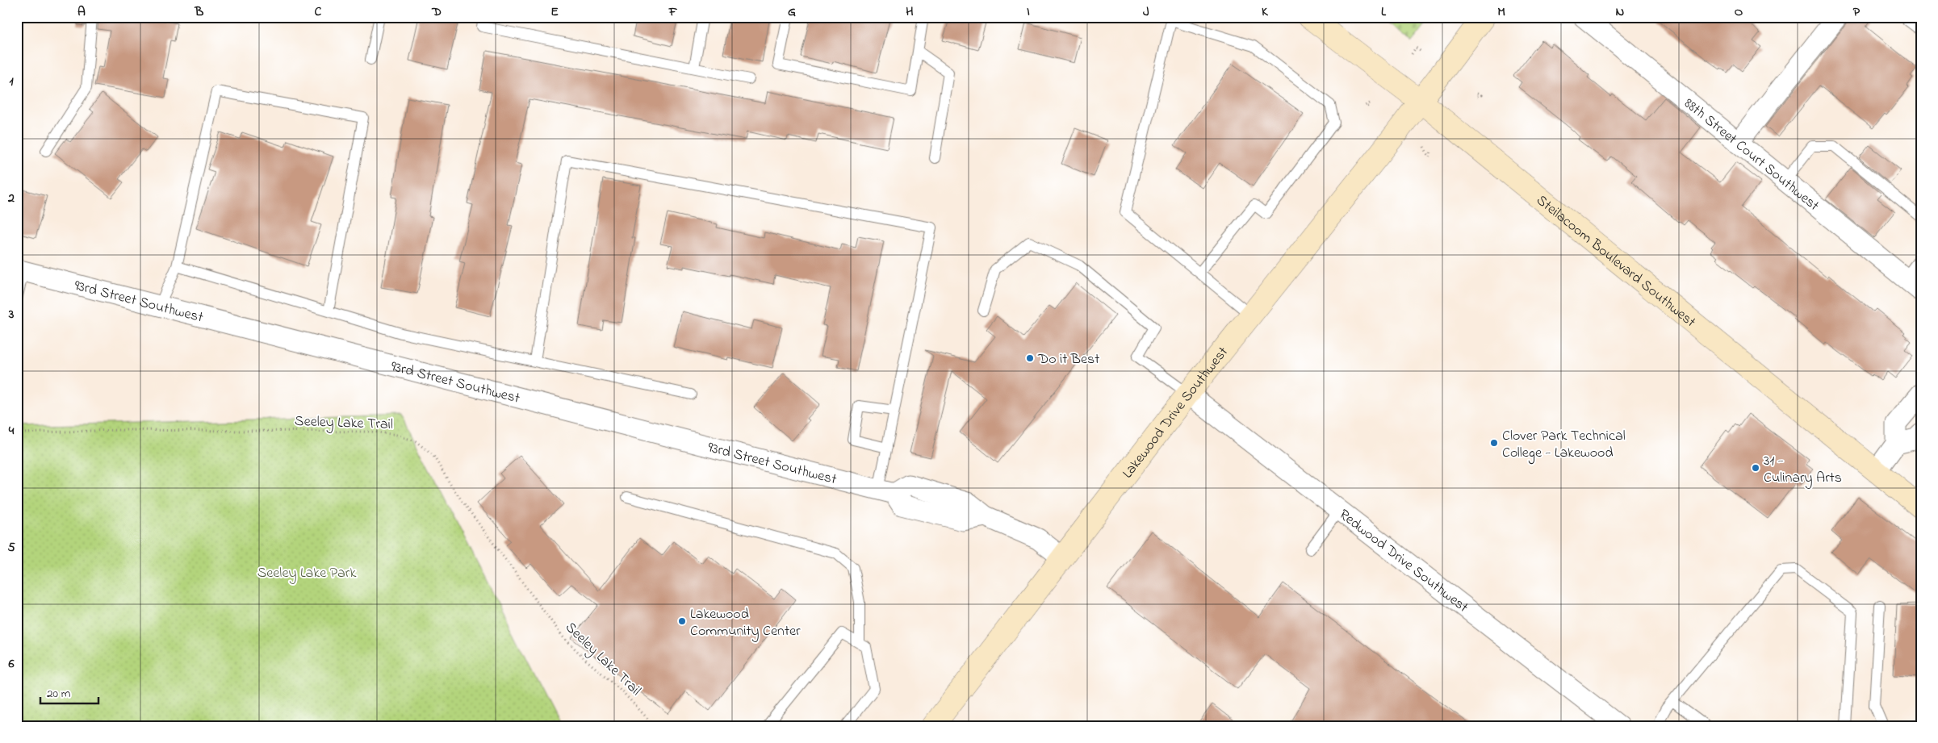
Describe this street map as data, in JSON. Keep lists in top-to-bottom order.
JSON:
{
  "streets": {
    "main road": ["Steilacoom Boulevard Southwest", "Lakewood Drive Southwest"],
    "street": ["88th Street Court Southwest", "93rd Street Southwest", "Redwood Drive Southwest"],
    "path": ["Seeley Lake Trail"]
  },
  "crossings": [
    ["Steilacoom Boulevard Southwest", "Lakewood Drive Southwest"],
    ["Lakewood Drive Southwest", "Redwood Drive Southwest"]
  ],
  "parks": ["Seeley Lake Park"],
  "places": [
    "Do it Best",
    "Clover Park Technical College - Lakewood",
    "31 - Culinary Arts",
    "Lakewood Community Center"
  ],
  "scale_bar": "20 m",
  "grid": {
    "columns": [
      "A",
      "B",
      "C",
      "D",
      "E",
      "F",
      "G",
      "H",
      "I",
      "J",
      "K",
      "L",
      "M",
      "N",
      "O",
      "P"
    ],
    "rows": [
      "1",
      "2",
      "3",
      "4",
      "5",
      "6"
    ]
  }
}
